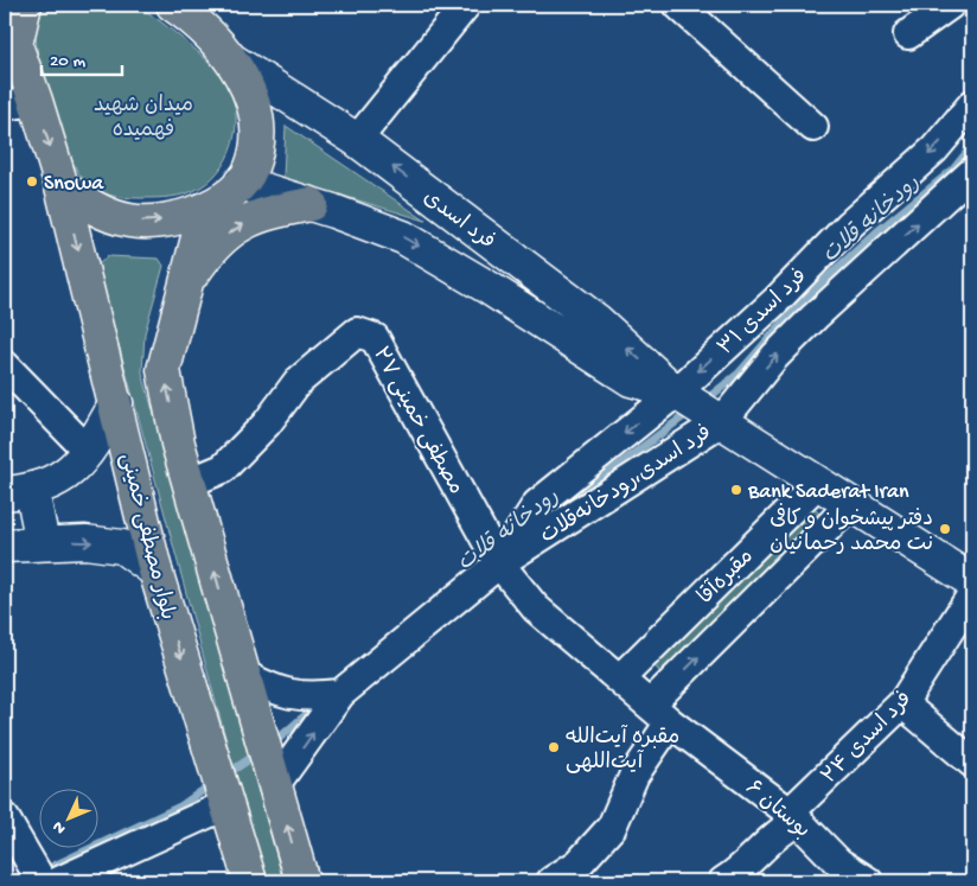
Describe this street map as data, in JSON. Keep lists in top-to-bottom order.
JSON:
{
  "streets": {
    "main road": ["فرد اسدی", "بلوار مصطفی خمینی"],
    "street": [
      "فرد اسدی ۳۱",
      "مصطفی خمینی ۲۷",
      "فرد اسدی،رودخانه‌قلات",
      "مقبره‌آقا",
      "فرد اسدی ۲۴",
      "بوستان ۶"
    ]
  },
  "crossings": [
    ["فرد اسدی", "فرد اسدی ۳۱"],
    ["فرد اسدی", "فرد اسدی،رودخانه‌قلات"],
    ["فرد اسدی", "مقبره‌آقا"],
    ["فرد اسدی ۳۱", "فرد اسدی،رودخانه‌قلات"],
    ["مصطفی خمینی ۲۷", "فرد اسدی،رودخانه‌قلات"],
    ["مقبره‌آقا", "بوستان ۶"],
    ["فرد اسدی ۲۴", "بوستان ۶"]
  ],
  "water": ["رودخانه قلات"],
  "parks": ["میدان شهید فهمیده"],
  "places": [
    "Snowa",
    "Bank Saderat Iran",
    "دفتر پیشخوان و کافی نت محمد رحمانیان",
    "مقبره آیت‌الله آیت‌اللهی"
  ],
  "scale_bar": "20 m",
  "north": "bottom left"
}
